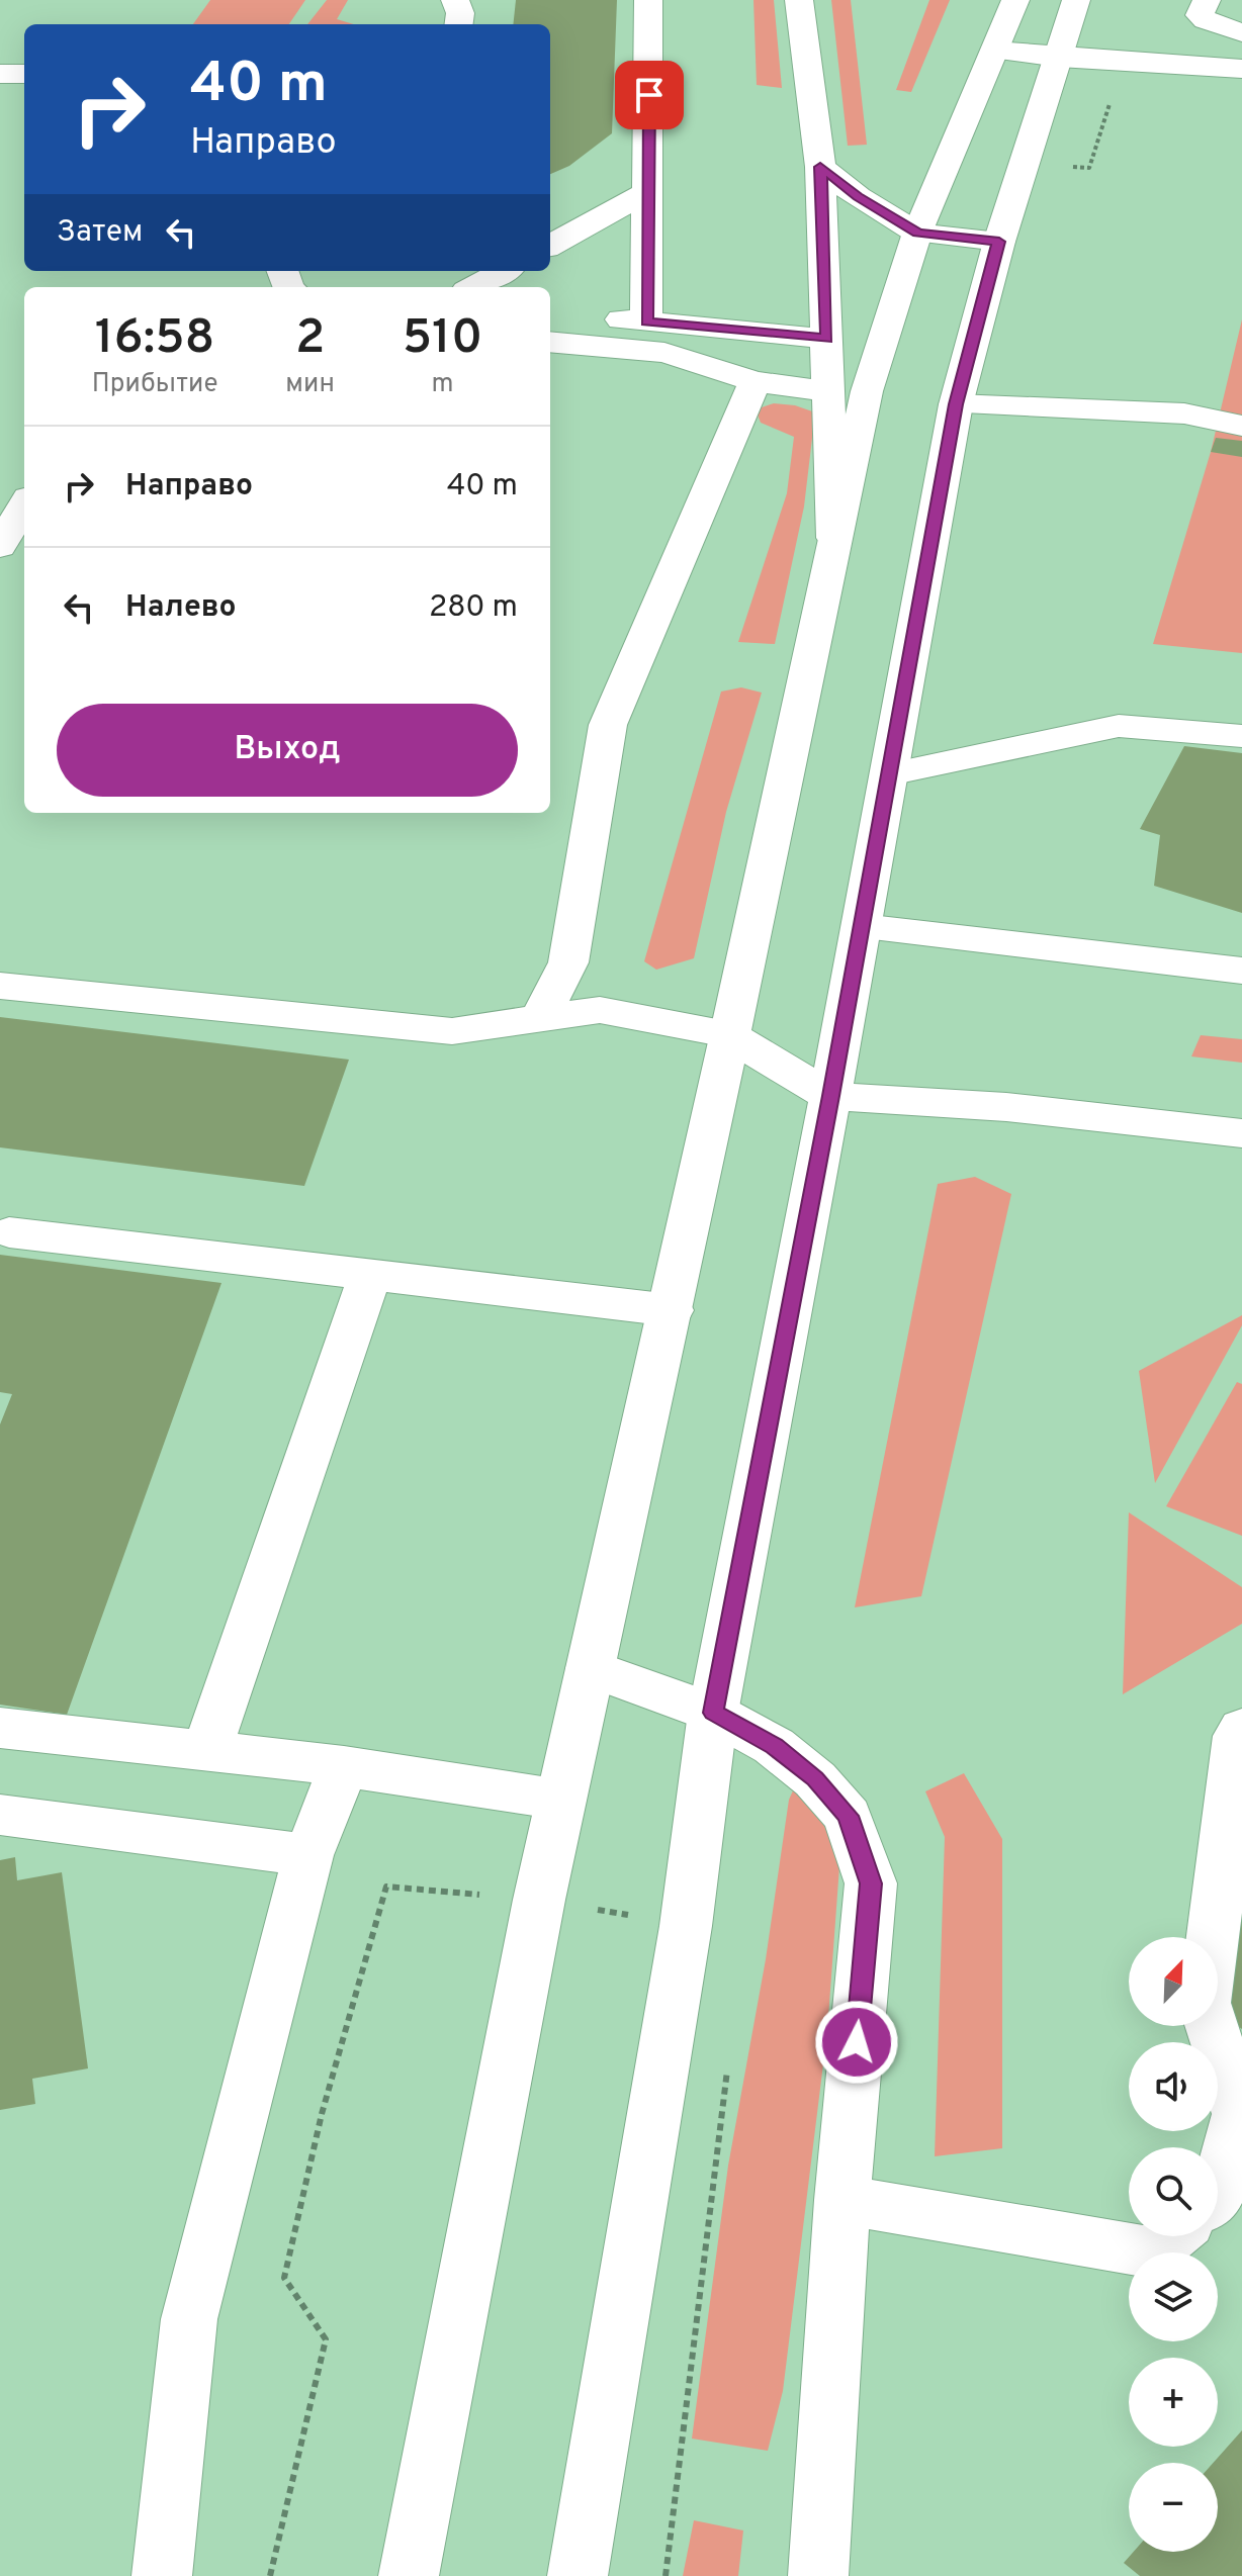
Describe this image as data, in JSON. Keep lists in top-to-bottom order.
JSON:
{
  "north": "top right",
  "page": {
    "turn": ["40 m", "Направо"],
    "then": "Затем",
    "eta": [
      "16:58",
      "Прибытие",
      "2",
      "мин",
      "510",
      "m"
    ],
    "list": [
      {
        "name": "Направо",
        "value": "40 m"
      },
      {
        "name": "Налево",
        "value": "280 m"
      }
    ],
    "buttons": "Выход",
    "map_buttons": ["+", "−"]
  }
}
